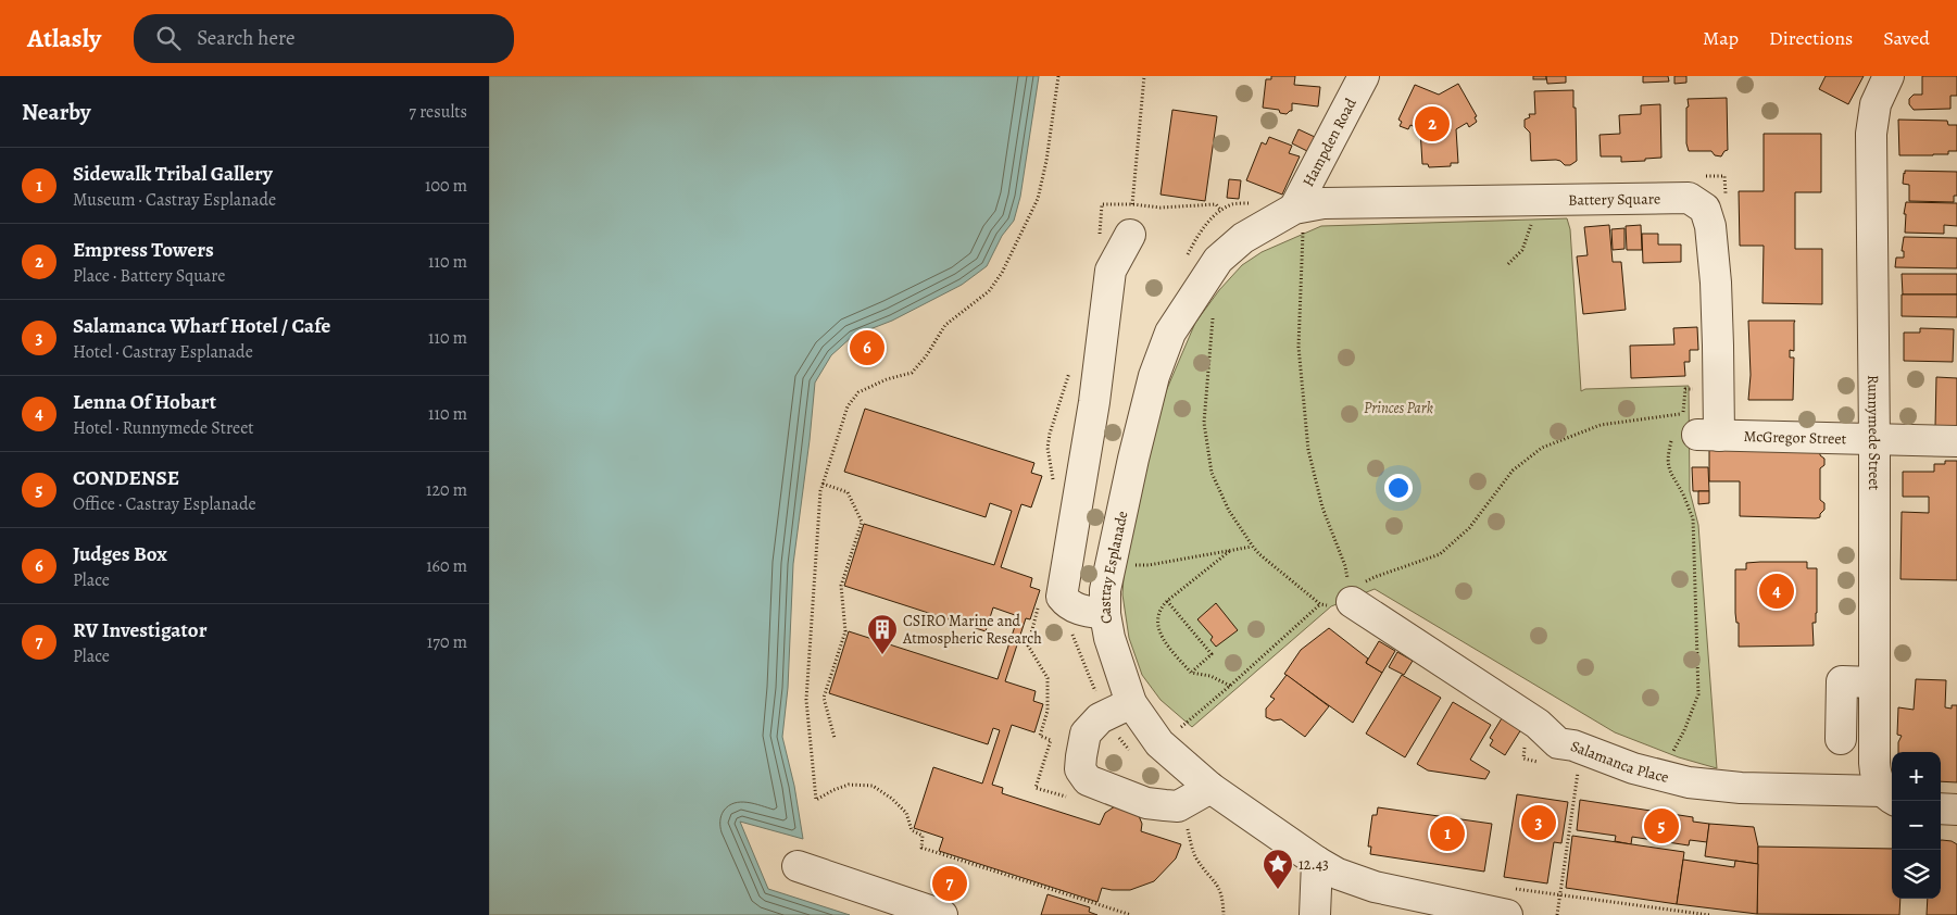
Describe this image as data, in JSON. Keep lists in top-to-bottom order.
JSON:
{
  "streets": {
    "street": [
      "Hampden Road",
      "Battery Square",
      "Runnymede Street",
      "McGregor Street",
      "Castray Esplanade",
      "Salamanca Place"
    ]
  },
  "crossings": [
    ["Hampden Road", "Battery Square"],
    ["Hampden Road", "Castray Esplanade"],
    ["Battery Square", "McGregor Street"],
    ["Battery Square", "Castray Esplanade"],
    ["Runnymede Street", "McGregor Street"],
    ["Runnymede Street", "Salamanca Place"]
  ],
  "parks": ["Princes Park"],
  "places": {
    "building": ["CSIRO Marine and Atmospheric Research"],
    "place": ["12.43"]
  },
  "page": {
    "header": "Atlasly",
    "search": "Search here",
    "nav": ["Map", "Directions", "Saved"],
    "heading": ["Nearby", "7 results"],
    "pins": [
      "2",
      "6",
      "4",
      "3",
      "5",
      "1",
      "7"
    ],
    "list": [
      {
        "mark": "1",
        "name": "Sidewalk Tribal Gallery",
        "note": "Museum · Castray Esplanade",
        "value": "100 m"
      },
      {
        "mark": "2",
        "name": "Empress Towers",
        "note": "Place · Battery Square",
        "value": "110 m"
      },
      {
        "mark": "3",
        "name": "Salamanca Wharf Hotel / Cafe",
        "note": "Hotel · Castray Esplanade",
        "value": "110 m"
      },
      {
        "mark": "4",
        "name": "Lenna Of Hobart",
        "note": "Hotel · Runnymede Street",
        "value": "110 m"
      },
      {
        "mark": "5",
        "name": "CONDENSE",
        "note": "Office · Castray Esplanade",
        "value": "120 m"
      },
      {
        "mark": "6",
        "name": "Judges Box",
        "note": "Place",
        "value": "160 m"
      },
      {
        "mark": "7",
        "name": "RV Investigator",
        "note": "Place",
        "value": "170 m"
      }
    ],
    "map_buttons": ["+", "−"]
  }
}
